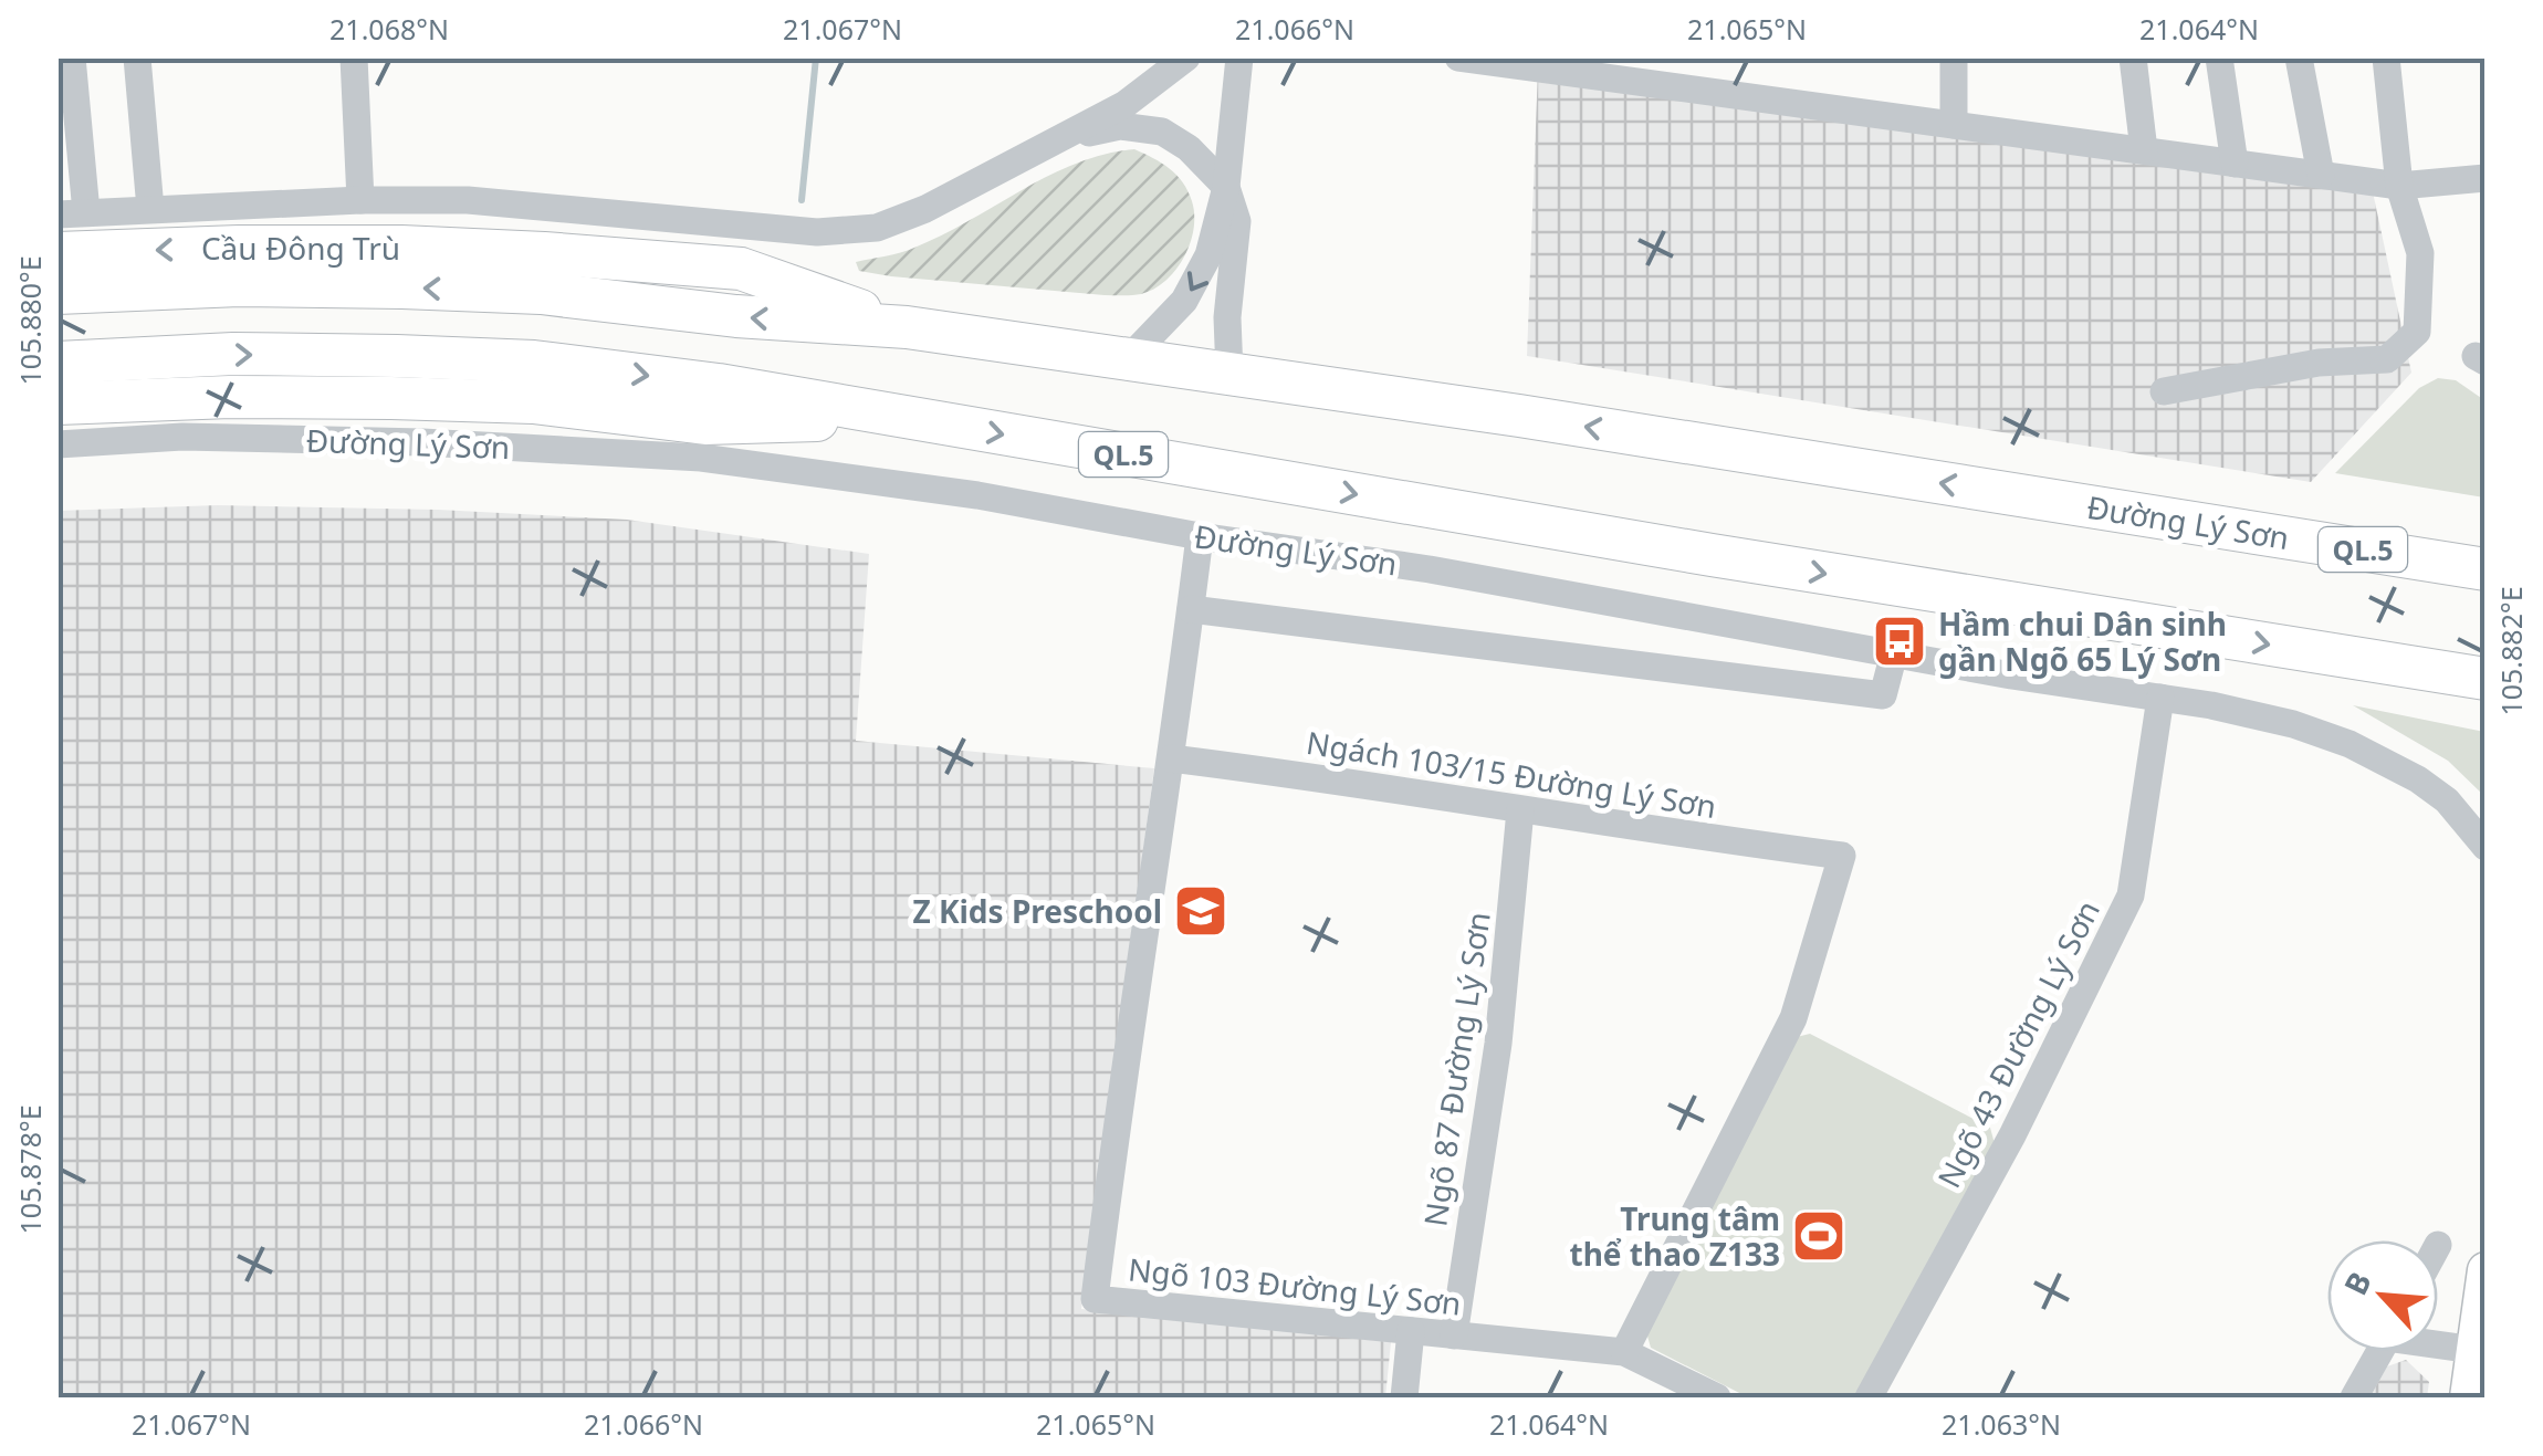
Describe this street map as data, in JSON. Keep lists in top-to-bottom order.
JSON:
{
  "streets": {
    "highway": ["Cầu Đông Trù", "Đường Lý Sơn", "QL.5"],
    "street": [
      "Ngách 103/15 Đường Lý Sơn",
      "Ngõ 43 Đường Lý Sơn",
      "Ngõ 87 Đường Lý Sơn",
      "Ngõ 103 Đường Lý Sơn"
    ]
  },
  "crossings": [
    ["Cầu Đông Trù", "Đường Lý Sơn"],
    ["Đường Lý Sơn", "QL.5"],
    ["Đường Lý Sơn", "Ngõ 43 Đường Lý Sơn"],
    ["Đường Lý Sơn", "Ngõ 103 Đường Lý Sơn"],
    ["Ngách 103/15 Đường Lý Sơn", "Ngõ 87 Đường Lý Sơn"],
    ["Ngách 103/15 Đường Lý Sơn", "Ngõ 103 Đường Lý Sơn"],
    ["Ngõ 87 Đường Lý Sơn", "Ngõ 103 Đường Lý Sơn"]
  ],
  "places": {
    "bus stop": ["Hầm chui Dân sinh gần Ngõ 65 Lý Sơn"],
    "school or university": ["Z Kids Preschool"],
    "sports": ["Trung tâm thể thao Z133"]
  },
  "north": "top left",
  "coordinates": [
    "21.068°N",
    "21.067°N",
    "21.066°N",
    "21.065°N",
    "21.064°N",
    "105.880°E",
    "105.882°E",
    "105.878°E",
    "21.063°N"
  ]
}
